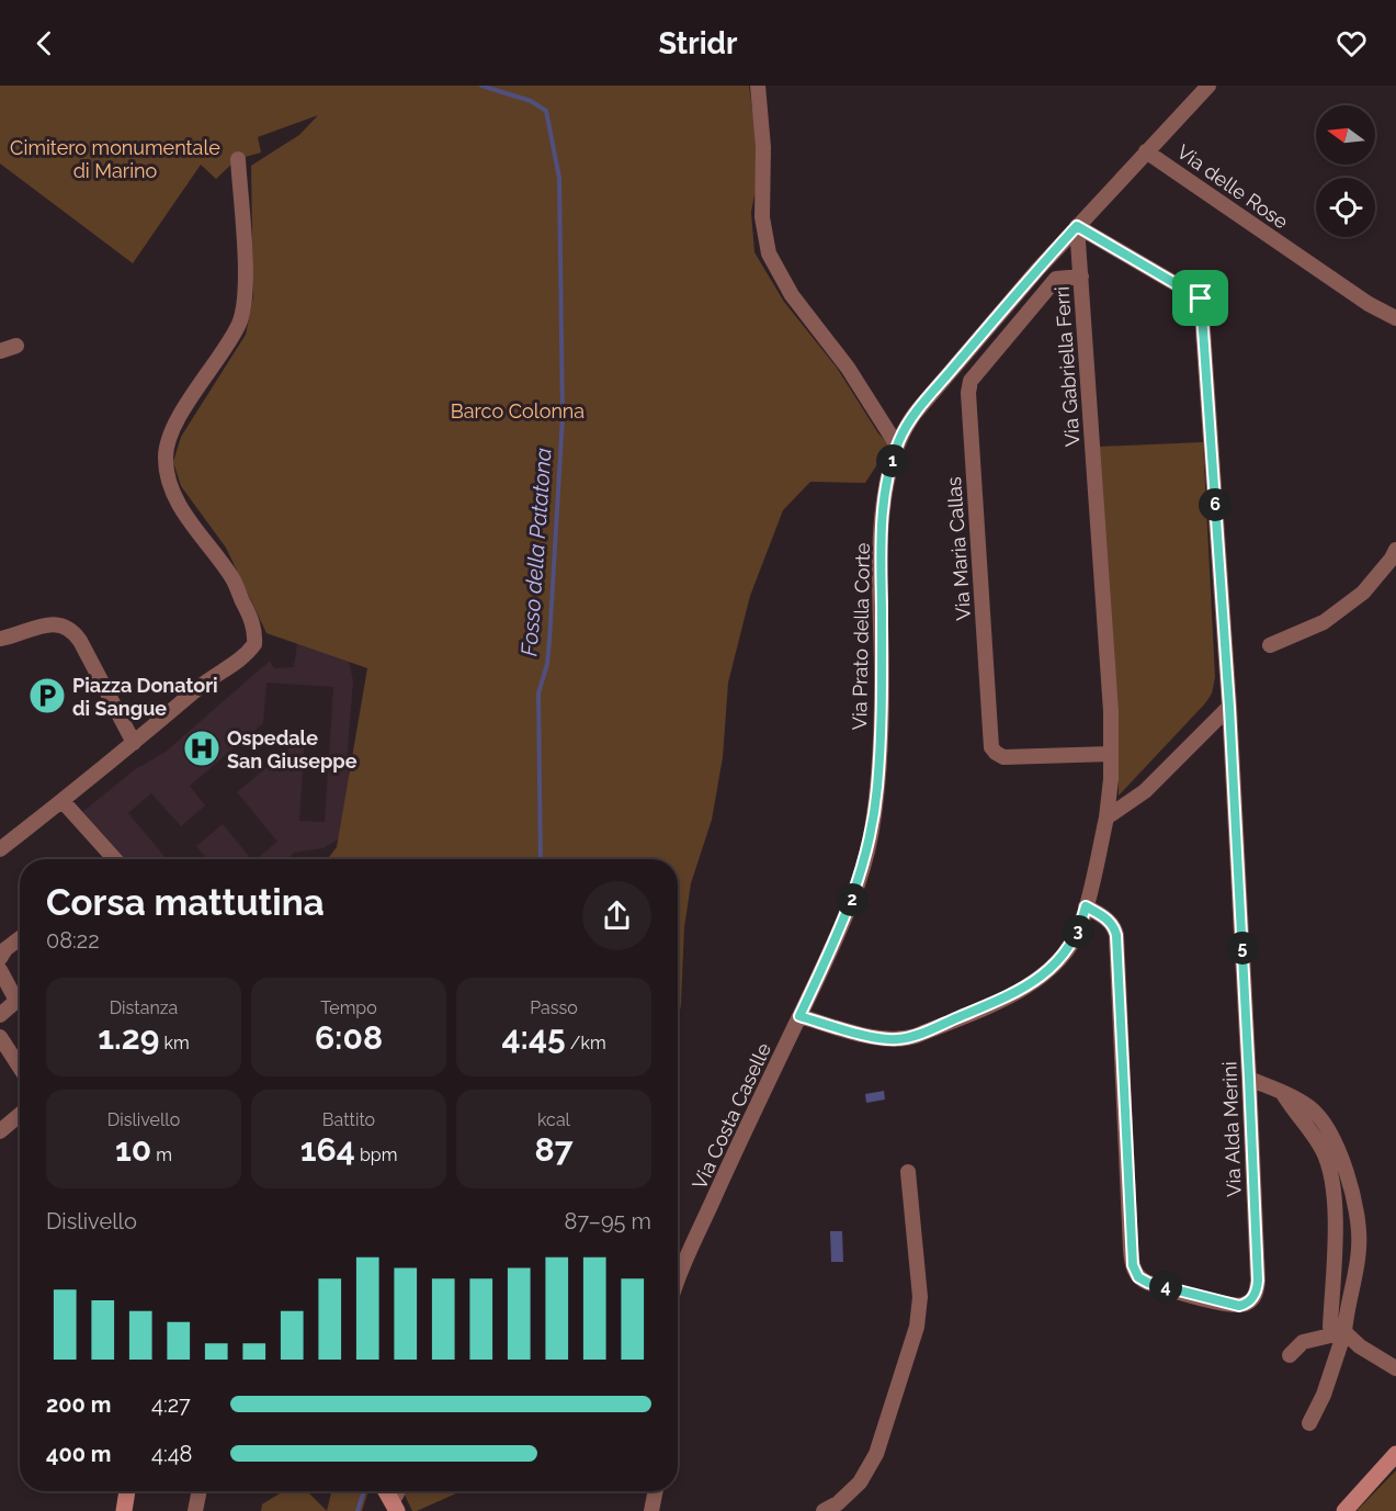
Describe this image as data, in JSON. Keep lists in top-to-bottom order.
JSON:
{
  "streets": {
    "street": [
      "Via delle Rose",
      "Via Gabriella Ferri",
      "Via Maria Callas",
      "Via Prato della Corte",
      "Via Costa Caselle",
      "Via Alda Merini"
    ]
  },
  "crossings": [
    ["Via delle Rose", "Via Prato della Corte"],
    ["Via Gabriella Ferri", "Via Maria Callas"],
    ["Via Gabriella Ferri", "Via Prato della Corte"],
    ["Via Prato della Corte", "Via Costa Caselle"]
  ],
  "water": ["Fosso della Patatona"],
  "parks": ["Cimitero monumentale di Marino", "Barco Colonna"],
  "places": {
    "parking": ["Piazza Donatori di Sangue"],
    "hospital": ["Ospedale San Giuseppe"]
  },
  "north": "left",
  "page": {
    "header": "Stridr",
    "pins": [
      "1",
      "6",
      "2",
      "3",
      "5",
      "4"
    ],
    "heading": ["Corsa mattutina", "08:22"],
    "stats": [
      ["Distanza", "1.29 km"],
      ["Tempo", "6:08"],
      ["Passo", "4:45 /km"],
      ["Dislivello", "10 m"],
      ["Battito", "164 bpm"],
      ["kcal", "87"]
    ],
    "chart": ["Dislivello", "87–95 m"],
    "list": [
      {
        "name": "200 m",
        "note": "4:27"
      },
      {
        "name": "400 m",
        "note": "4:48"
      }
    ]
  }
}
